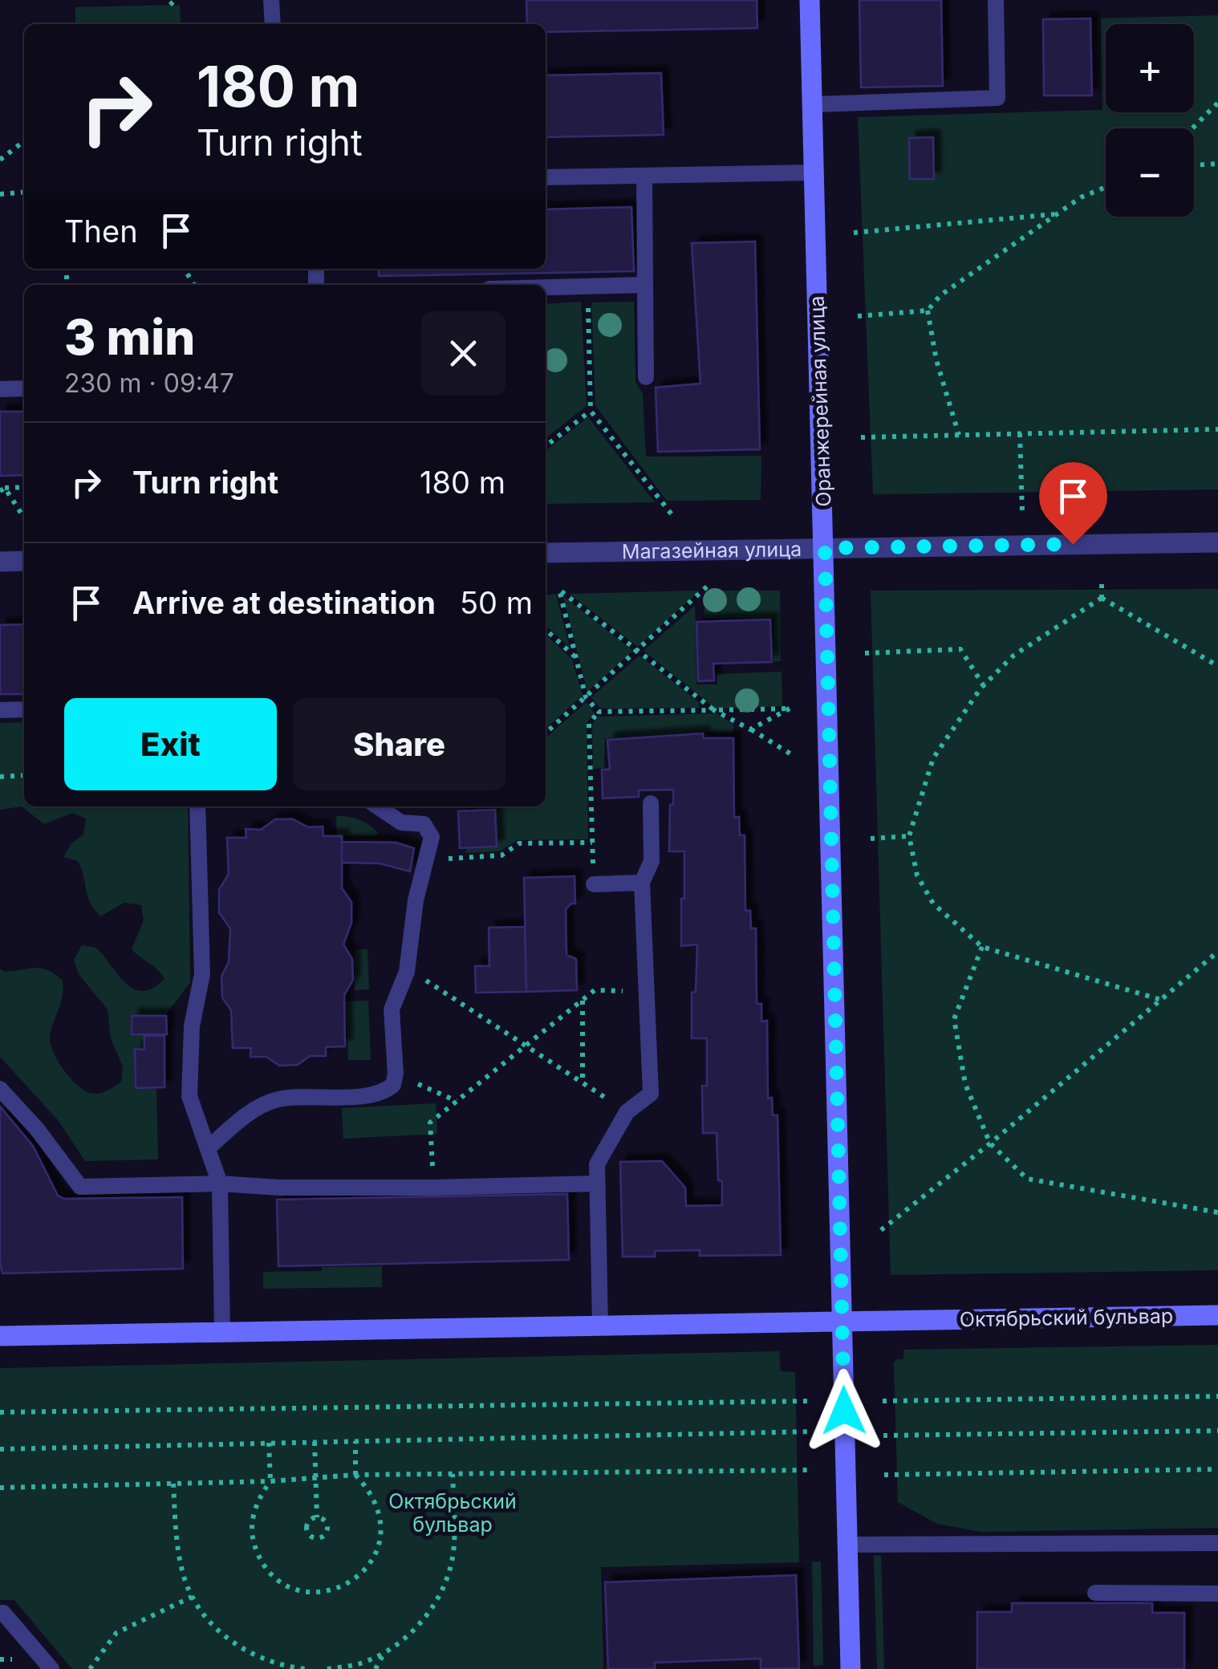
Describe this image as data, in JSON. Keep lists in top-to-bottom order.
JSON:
{
  "streets": {
    "street": ["Оранжерейная улица", "Магазейная улица", "Октябрьский бульвар"]
  },
  "crossings": [
    ["Оранжерейная улица", "Магазейная улица"],
    ["Оранжерейная улица", "Октябрьский бульвар"]
  ],
  "parks": ["Октябрьский бульвар"],
  "page": {
    "map_buttons": ["+", "−"],
    "turn": ["180 m", "Turn right"],
    "then": "Then",
    "heading": ["3 min", "230 m · 09:47"],
    "list": [
      {
        "name": "Turn right",
        "value": "180 m"
      },
      {
        "name": "Arrive at destination",
        "value": "50 m"
      }
    ],
    "buttons": ["Exit", "Share"]
  }
}
